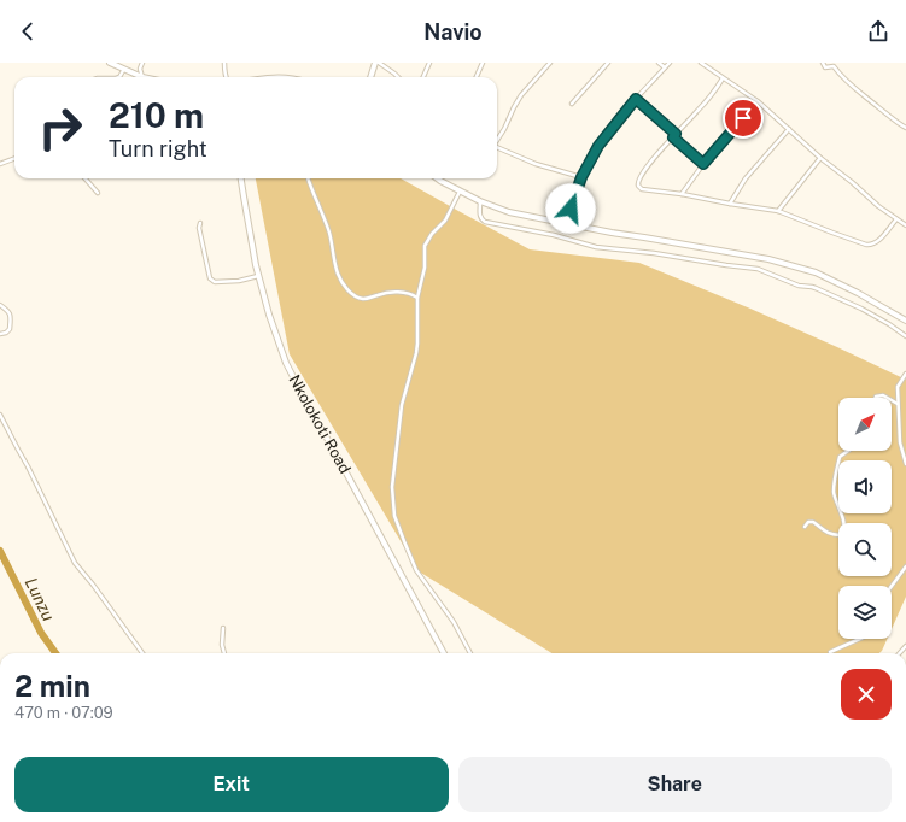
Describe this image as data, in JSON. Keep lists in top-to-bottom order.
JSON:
{
  "streets": {
    "main road": ["Nkolokoti Road"]
  },
  "water": ["Lunzu"],
  "north": "top right",
  "page": {
    "header": "Navio",
    "turn": ["210 m", "Turn right"],
    "heading": ["2 min", "470 m · 07:09"],
    "buttons": ["Exit", "Share"]
  }
}
